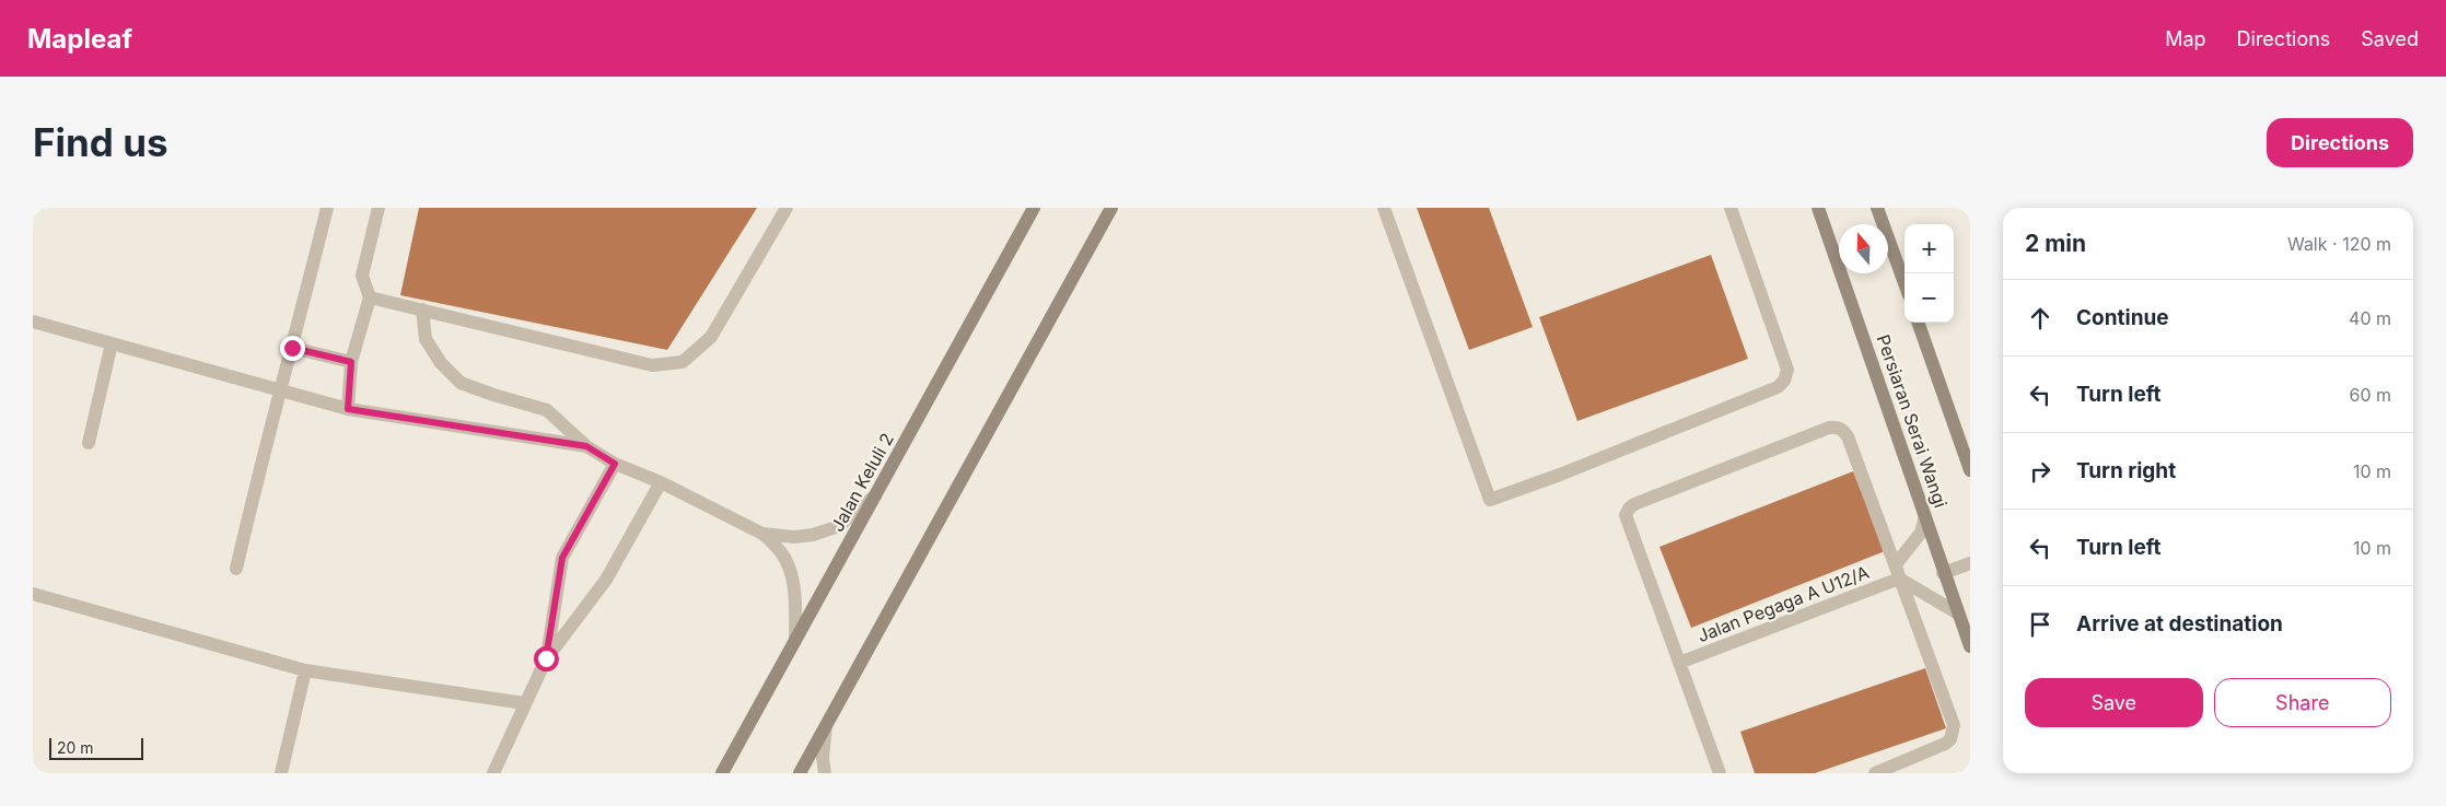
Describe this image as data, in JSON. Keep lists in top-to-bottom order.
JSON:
{
  "streets": {
    "street": ["Persiaran Serai Wangi", "Jalan Keluli 2", "Jalan Pegaga A U12/A"]
  },
  "scale_bar": "20 m",
  "north": "top",
  "page": {
    "header": "Mapleaf",
    "nav": ["Map", "Directions", "Saved"],
    "buttons": [
      "Directions",
      ["Save", "Share"]
    ],
    "title": "Find us",
    "heading": ["2 min", "Walk · 120 m"],
    "map_buttons": ["+", "−"],
    "list": [
      ["Continue", "40 m"],
      ["Turn left", "60 m"],
      ["Turn right", "10 m"],
      ["Turn left", "10 m"],
      "Arrive at destination"
    ],
    "scale": "20 m"
  }
}
